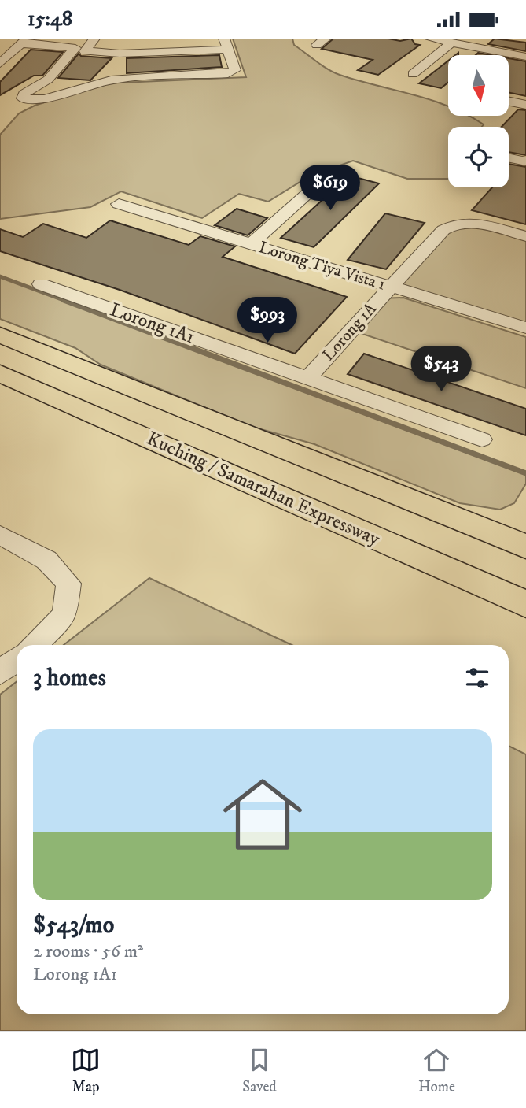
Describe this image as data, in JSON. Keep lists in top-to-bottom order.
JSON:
{
  "streets": {
    "highway": ["Kuching / Samarahan Expressway"],
    "street": ["Lorong Tiya Vista 1", "Lorong 1A1", "Lorong 1A"]
  },
  "crossings": [
    ["Lorong Tiya Vista 1", "Lorong 1A"],
    ["Lorong 1A1", "Lorong 1A"]
  ],
  "north": "bottom",
  "page": {
    "status": "15:48",
    "price": ["$619", "$993", "$543"],
    "heading": "3 homes",
    "list": [
      {
        "name": "$543/mo",
        "note": "2 rooms · 56 m² · Lorong 1A1"
      }
    ],
    "tabs": ["Map", "Saved", "Home"]
  }
}
